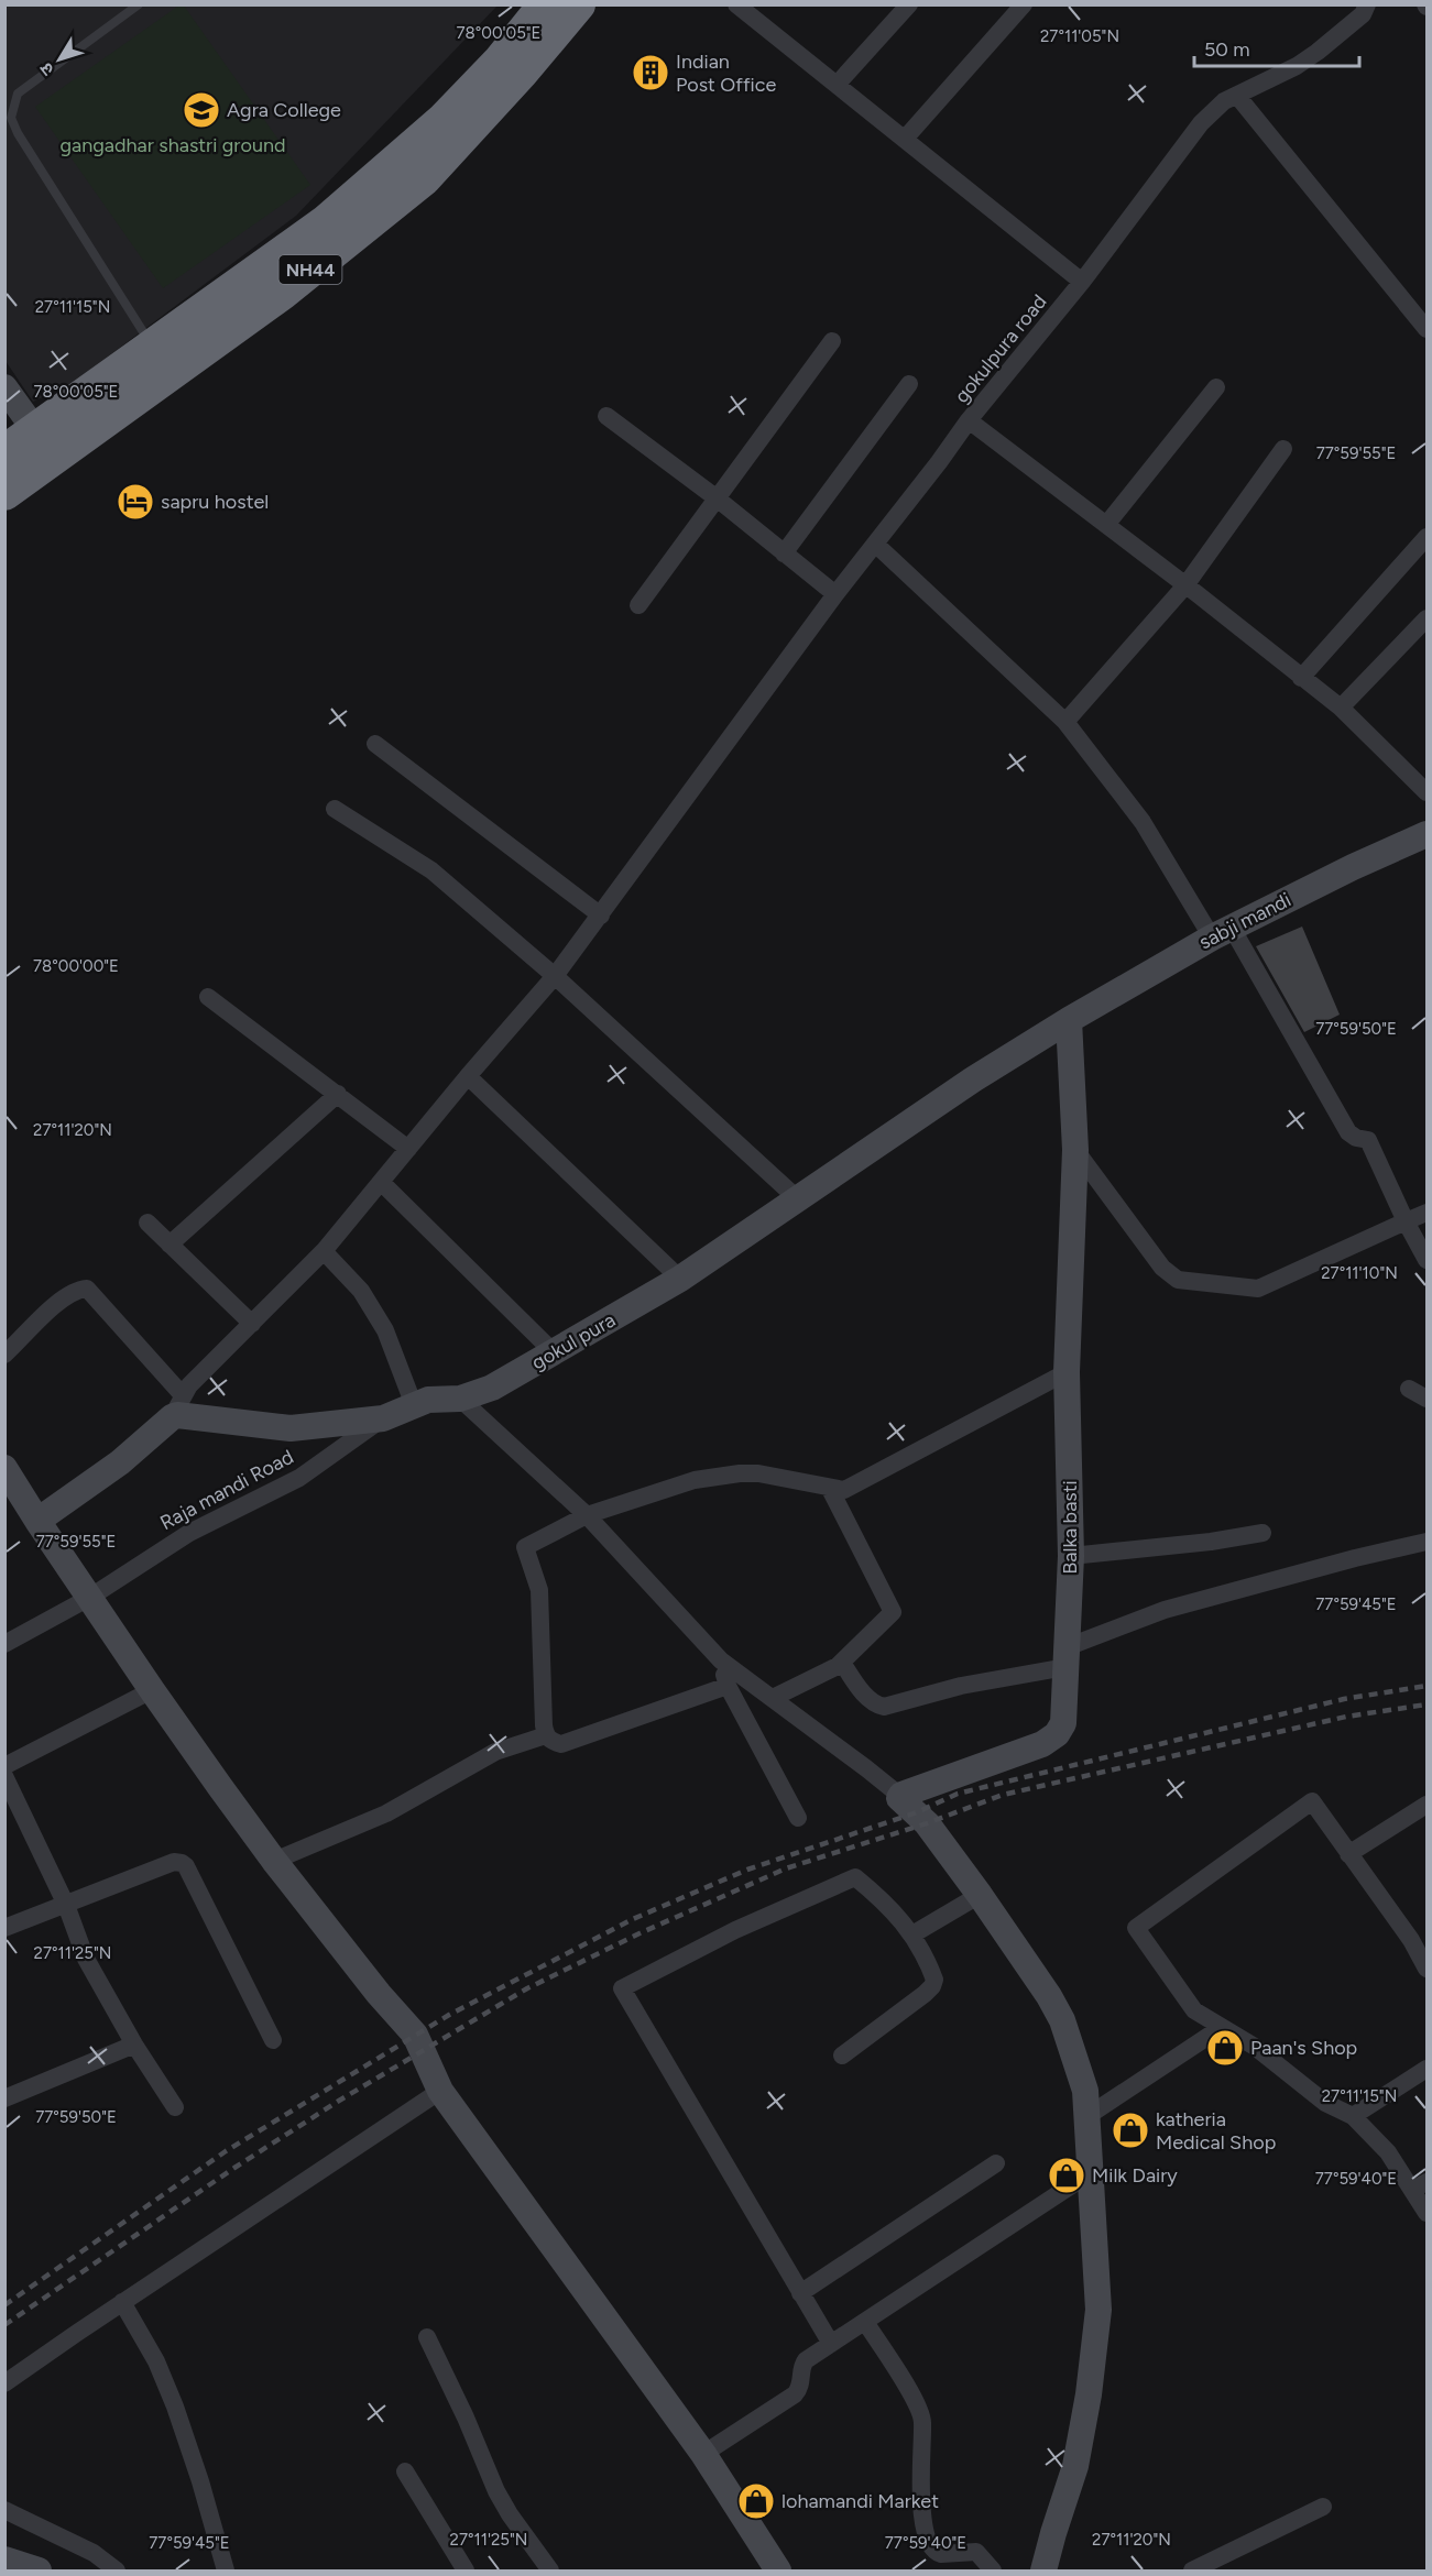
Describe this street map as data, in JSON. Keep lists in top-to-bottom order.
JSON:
{
  "streets": {
    "highway": ["NH44"],
    "street": [
      "gokulpura road",
      "sabji mandi",
      "gokul pura",
      "Raja mandi Road",
      "Balka basti"
    ]
  },
  "crossings": [
    ["sabji mandi", "gokul pura"],
    ["sabji mandi", "Balka basti"],
    ["gokul pura", "Raja mandi Road"],
    ["gokul pura", "Balka basti"]
  ],
  "parks": ["gangadhar shastri ground"],
  "places": {
    "building": ["Indian Post Office"],
    "school or university": ["Agra College"],
    "hotel": ["sapru hostel"],
    "shop": [
      "Paan's Shop",
      "katheria Medical Shop",
      "Milk Dairy",
      "lohamandi Market"
    ]
  },
  "scale_bar": "50 m",
  "north": "bottom left",
  "coordinates": [
    "78°00'05\"E",
    "27°11'05\"N",
    "27°11'15\"N",
    "77°59'55\"E",
    "78°00'00\"E",
    "77°59'50\"E",
    "27°11'20\"N",
    "27°11'10\"N",
    "77°59'45\"E",
    "27°11'25\"N",
    "77°59'40\"E"
  ]
}
